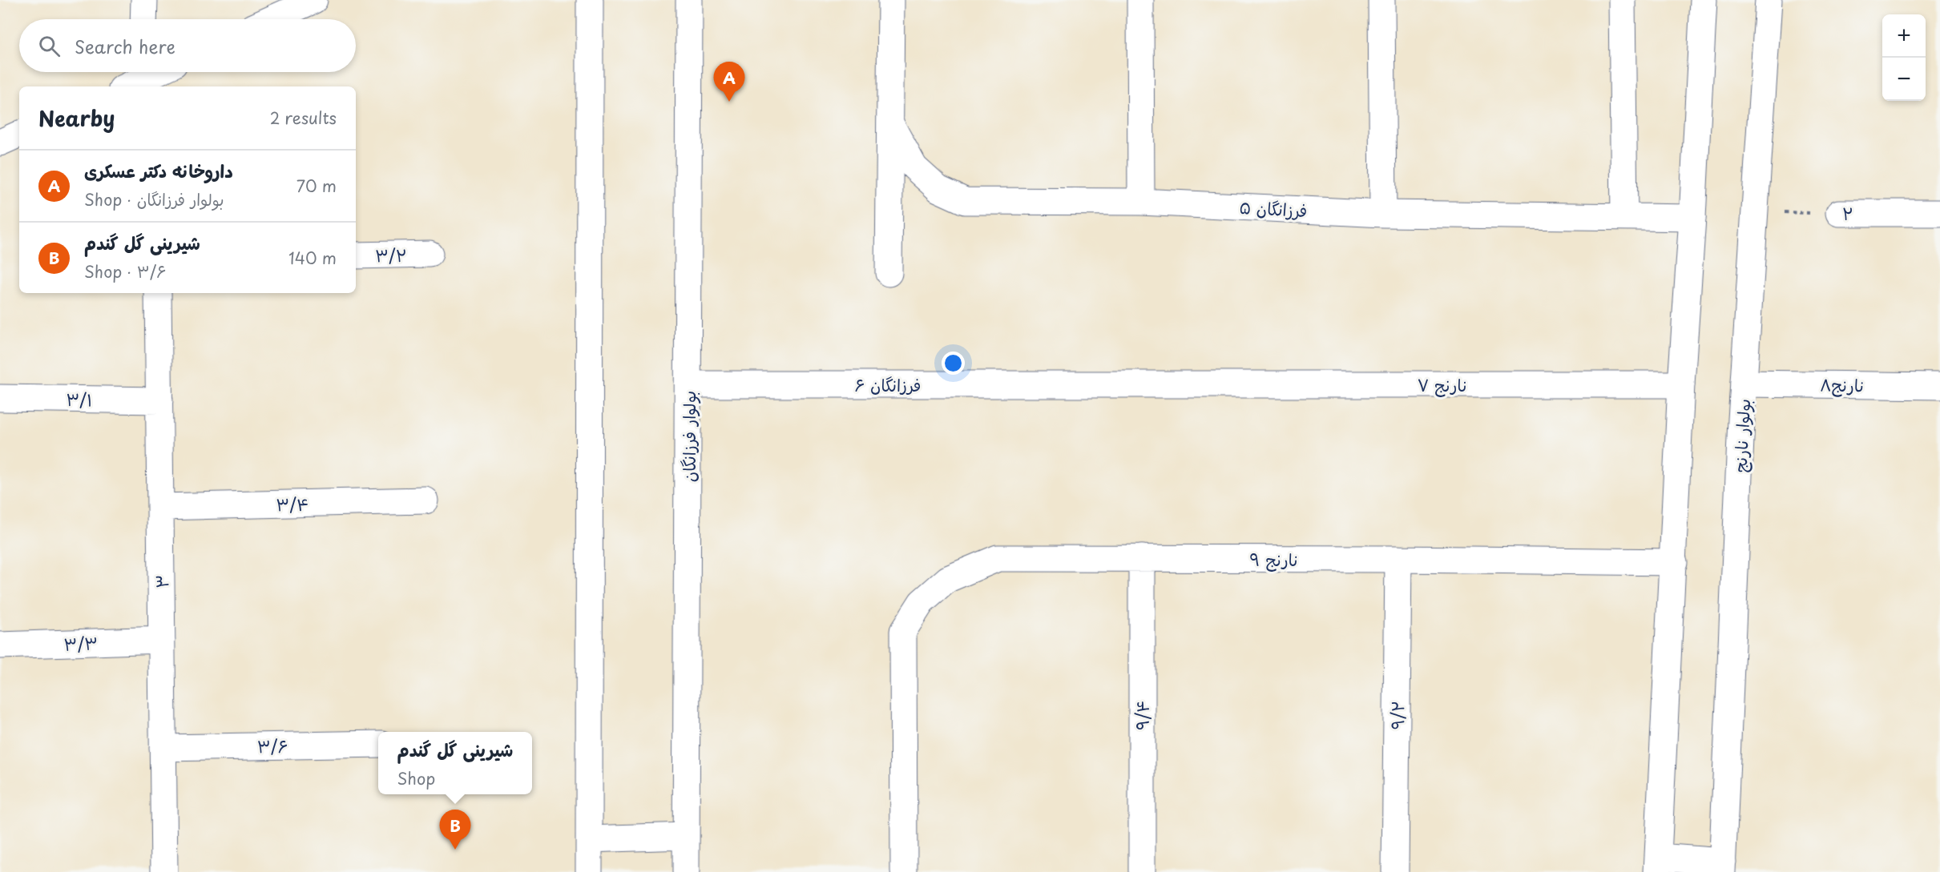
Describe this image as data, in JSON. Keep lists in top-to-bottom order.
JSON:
{
  "streets": {
    "street": [
      "فرزانگان ۵",
      "۲",
      "۳/۲",
      "فرزانگان ۶",
      "نارنج ۷",
      "نارنج۸",
      "۳/۱",
      "بولوار نارنج",
      "بولوار فرزانگان",
      "۳/۴",
      "نارنج ۹",
      "۳",
      "۳/۳",
      "۹/۴",
      "۹/۲",
      "۳/۶"
    ]
  },
  "crossings": [
    ["۲", "بولوار نارنج"],
    ["فرزانگان ۶", "نارنج ۷"],
    ["فرزانگان ۶", "بولوار فرزانگان"],
    ["نارنج۸", "بولوار نارنج"],
    ["۳/۱", "۳"],
    ["۳/۴", "۳"],
    ["نارنج ۹", "۹/۴"],
    ["نارنج ۹", "۹/۲"],
    ["۳", "۳/۳"],
    ["۳", "۳/۶"]
  ],
  "page": {
    "map_buttons": ["+", "−"],
    "search": "Search here",
    "pins": ["A", "B"],
    "heading": ["Nearby", "2 results"],
    "list": [
      {
        "mark": "A",
        "name": "داروخانه دکتر عسکری",
        "note": "Shop · بولوار فرزانگان",
        "value": "70 m"
      },
      {
        "mark": "B",
        "name": "شیرینی گل گندم",
        "note": "Shop · ۳/۶",
        "value": "140 m"
      }
    ],
    "popup": ["شیرینی گل گندم", "Shop"]
  }
}
